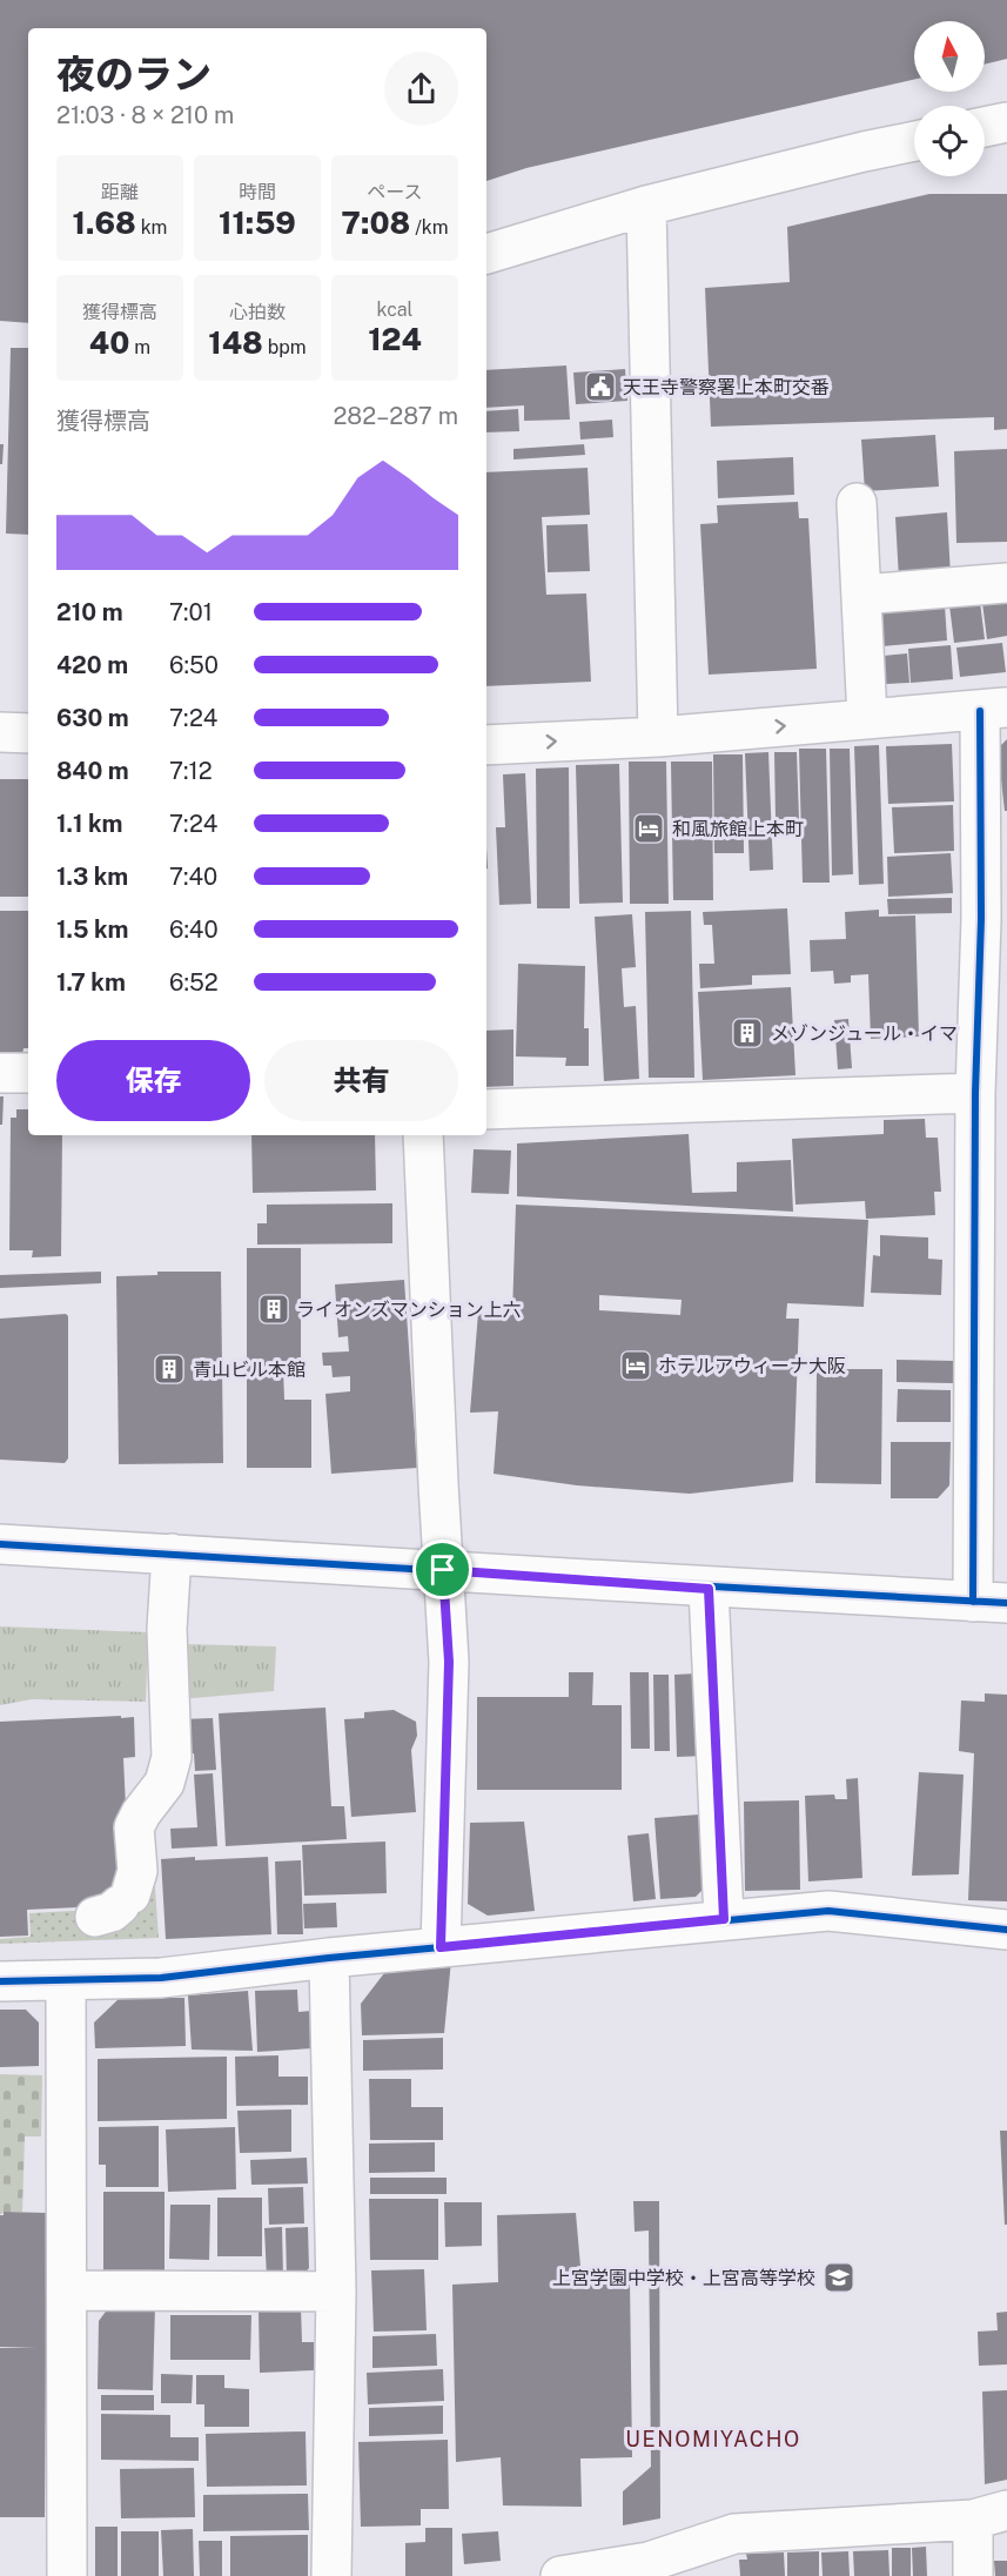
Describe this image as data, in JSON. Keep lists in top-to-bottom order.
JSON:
{
  "districts": ["UENOMIYACHO"],
  "places": {
    "public building": ["天王寺警察署上本町交番"],
    "hotel": ["和風旅館上本町", "ホテルアウィーナ大阪"],
    "building": ["メゾンジュール・イマ", "ライオンズマンション上六", "青山ビル本館"],
    "school or university": ["上宮学園中学校・上宮高等学校"]
  },
  "north": "top",
  "page": {
    "heading": ["夜のラン", "21:03 · 8 × 210 m"],
    "stats": [
      ["距離", "1.68 km"],
      ["時間", "11:59"],
      ["ペース", "7:08 /km"],
      ["獲得標高", "40 m"],
      ["心拍数", "148 bpm"],
      ["kcal", "124"]
    ],
    "chart": ["獲得標高", "282–287 m"],
    "list": [
      {
        "name": "210 m",
        "note": "7:01"
      },
      {
        "name": "420 m",
        "note": "6:50"
      },
      {
        "name": "630 m",
        "note": "7:24"
      },
      {
        "name": "840 m",
        "note": "7:12"
      },
      {
        "name": "1.1 km",
        "note": "7:24"
      },
      {
        "name": "1.3 km",
        "note": "7:40"
      },
      {
        "name": "1.5 km",
        "note": "6:40"
      },
      {
        "name": "1.7 km",
        "note": "6:52"
      }
    ],
    "buttons": ["保存", "共有"]
  }
}
